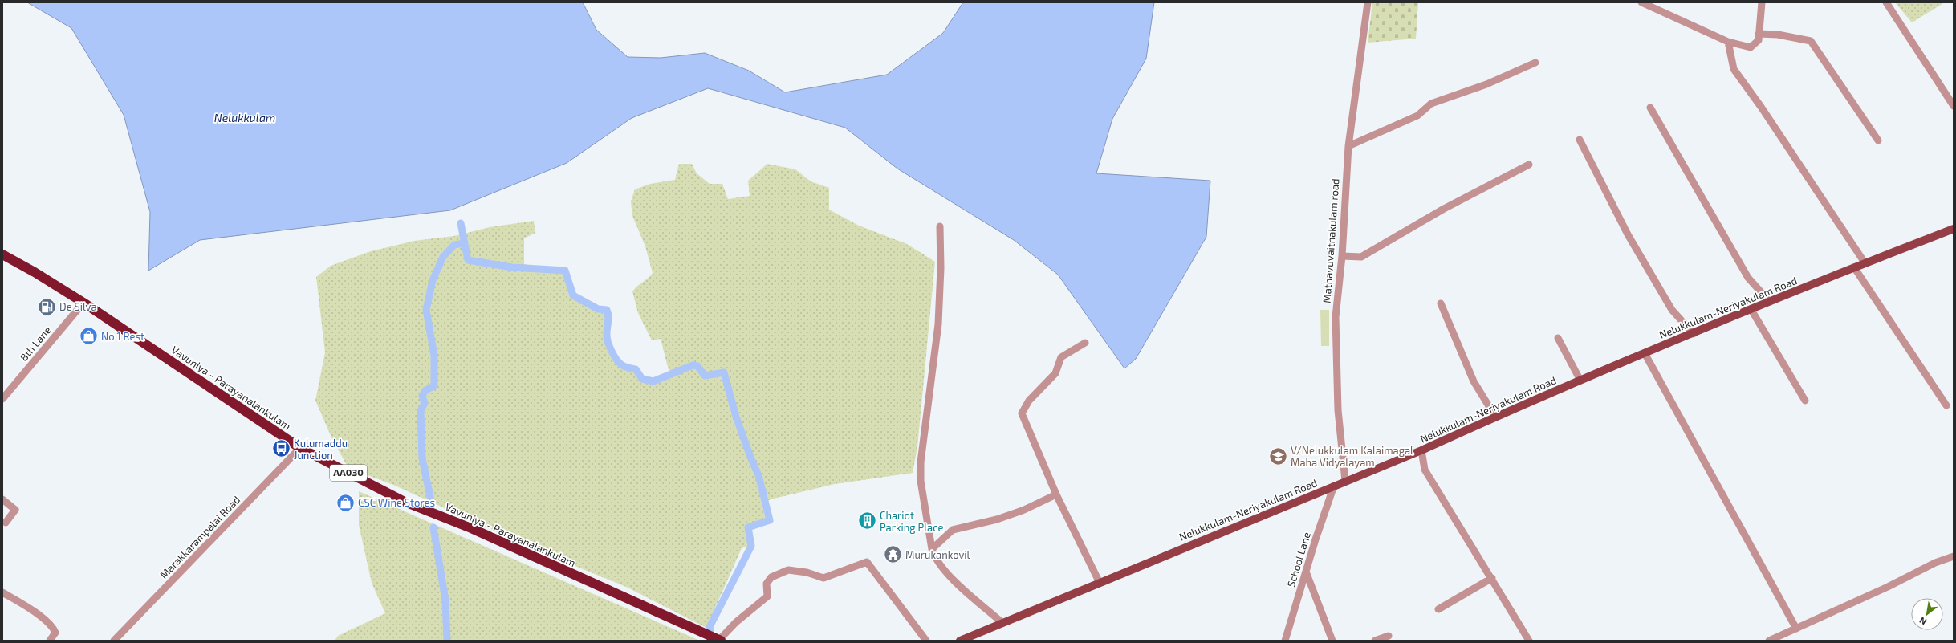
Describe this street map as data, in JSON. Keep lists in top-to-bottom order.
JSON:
{
  "streets": {
    "highway": ["Vavuniya - Parayanalankulam", "AA030"],
    "main road": ["Nelukkulam-Neriyakulam Road"],
    "street": [
      "Mathavuvaithakulam road",
      "8th Lane",
      "Marakkarampalai Road",
      "School Lane"
    ]
  },
  "crossings": [
    ["Mathavuvaithakulam road", "Nelukkulam-Neriyakulam Road"],
    ["Nelukkulam-Neriyakulam Road", "School Lane"],
    ["8th Lane", "Vavuniya - Parayanalankulam"],
    ["Vavuniya - Parayanalankulam", "Marakkarampalai Road"]
  ],
  "water": ["Nelukkulam"],
  "places": {
    "fuel station": ["De Silva"],
    "shop": ["No 1 Rest", "CSC Wine Stores"],
    "bus stop": ["Kulumaddu Junction"],
    "school or university": ["V/Nelukkulam Kalaimagal Maha Vidyalayam"],
    "building": ["Chariot Parking Place"],
    "temple": ["Murukankovil"]
  },
  "north": "bottom left"
}
